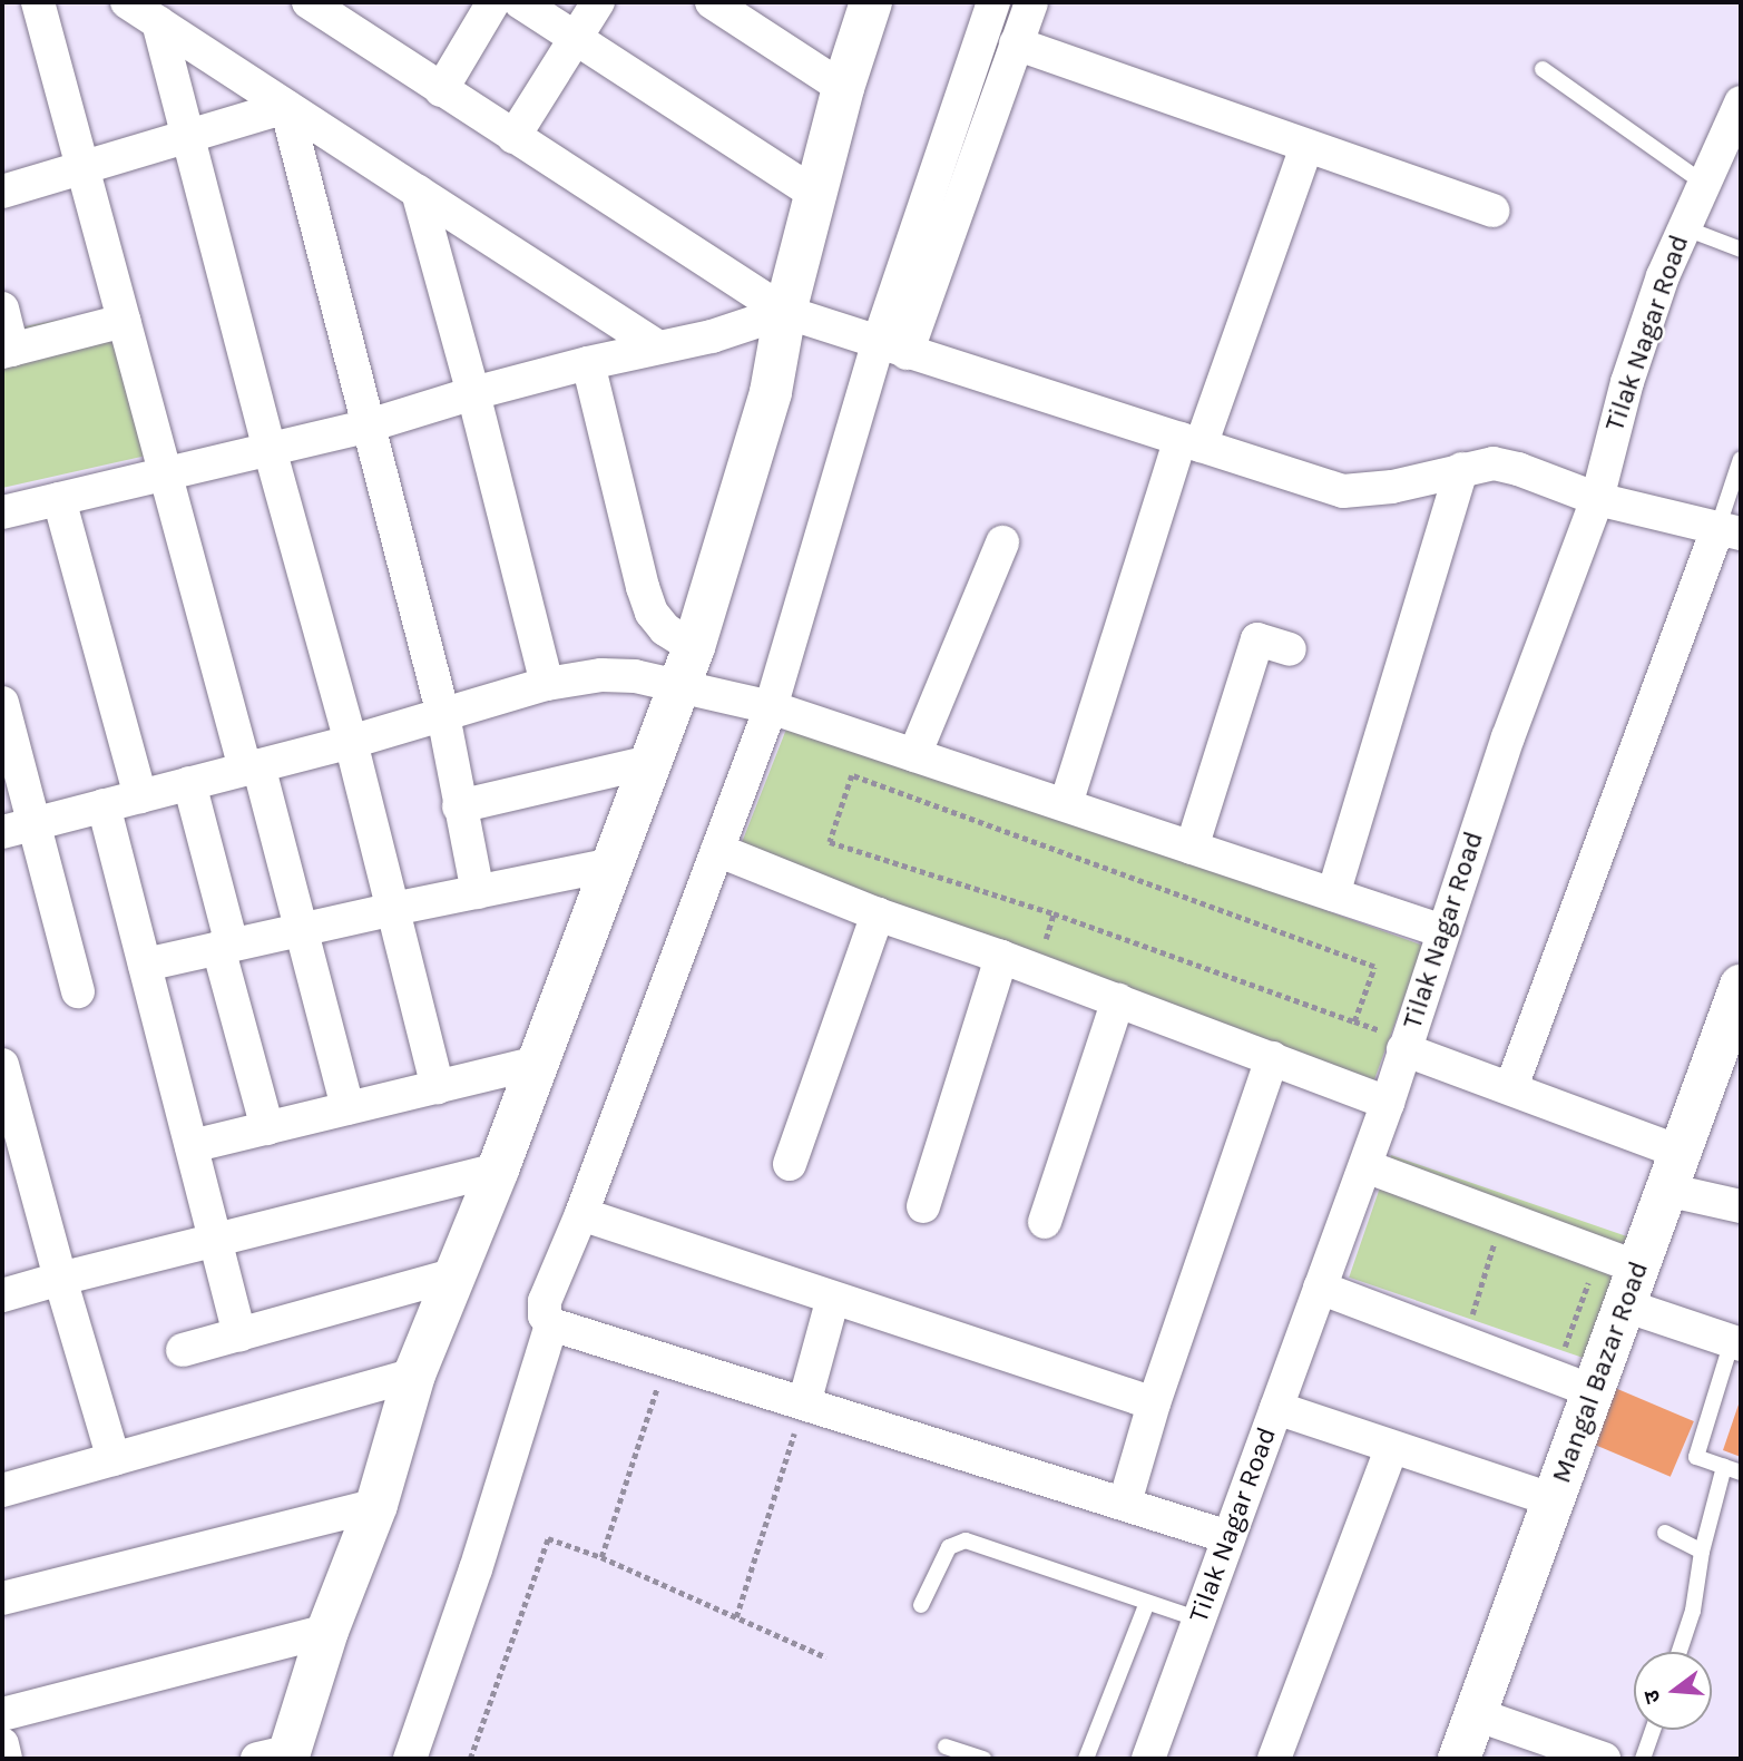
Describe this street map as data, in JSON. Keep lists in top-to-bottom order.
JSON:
{
  "streets": {
    "street": ["Tilak Nagar Road", "Mangal Bazar Road"]
  },
  "north": "left"
}
